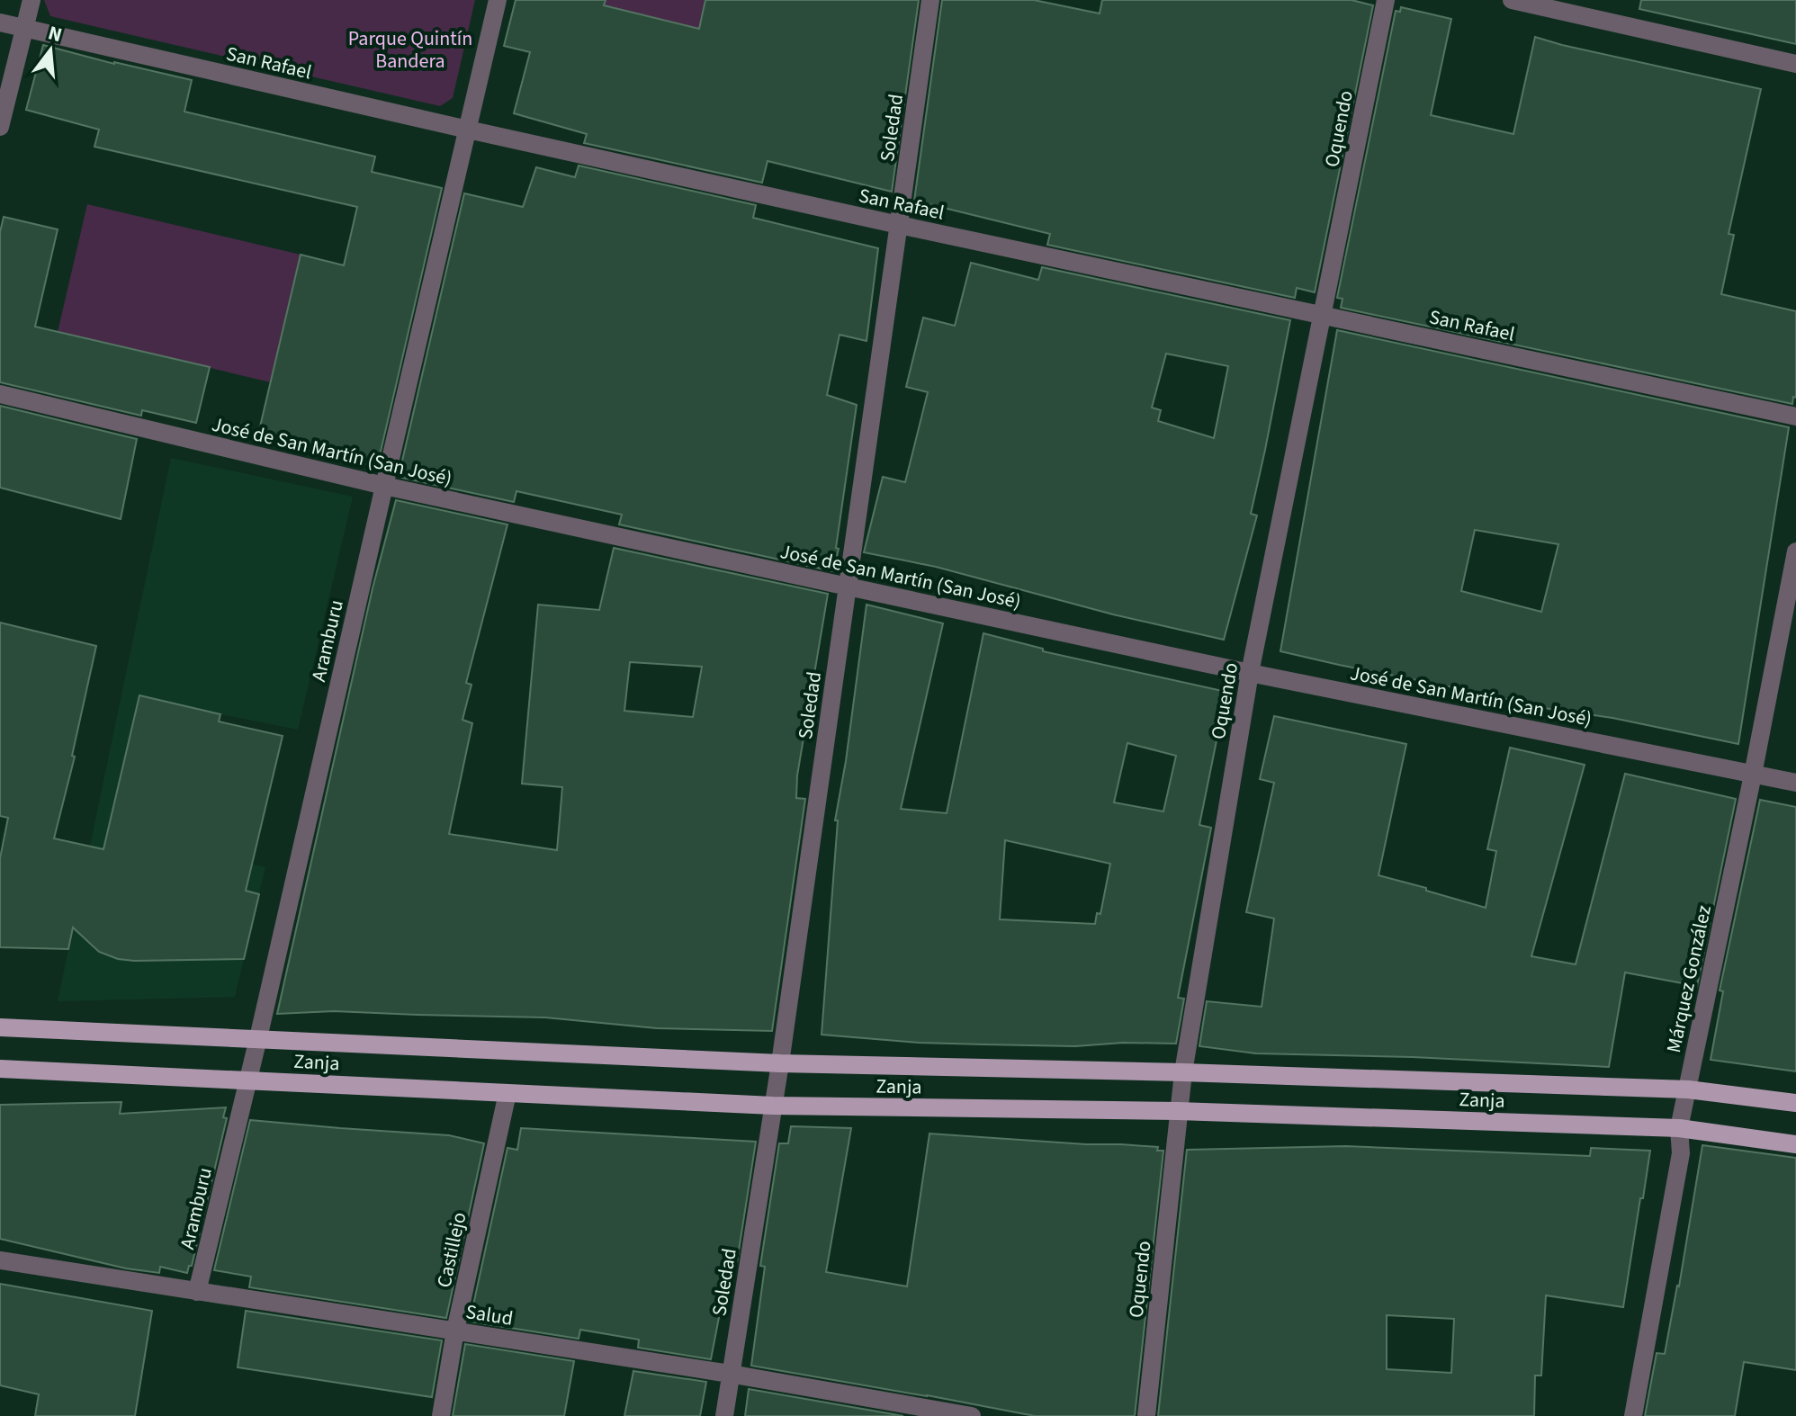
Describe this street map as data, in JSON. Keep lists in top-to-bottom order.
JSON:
{
  "streets": {
    "main road": ["Zanja"],
    "street": [
      "San Rafael",
      "Soledad",
      "Oquendo",
      "José de San Martín (San José)",
      "Aramburu",
      "Márquez González",
      "Castillejo",
      "Salud"
    ]
  },
  "crossings": [
    ["San Rafael", "Soledad"],
    ["San Rafael", "Oquendo"],
    ["San Rafael", "Aramburu"],
    ["Soledad", "José de San Martín (San José)"],
    ["Soledad", "Zanja"],
    ["Soledad", "Salud"],
    ["Oquendo", "José de San Martín (San José)"],
    ["Oquendo", "Zanja"],
    ["José de San Martín (San José)", "Aramburu"],
    ["José de San Martín (San José)", "Márquez González"],
    ["Aramburu", "Zanja"],
    ["Aramburu", "Salud"],
    ["Márquez González", "Zanja"],
    ["Zanja", "Castillejo"],
    ["Castillejo", "Salud"]
  ],
  "parks": ["Parque Quintín Bandera"],
  "north": "top"
}
